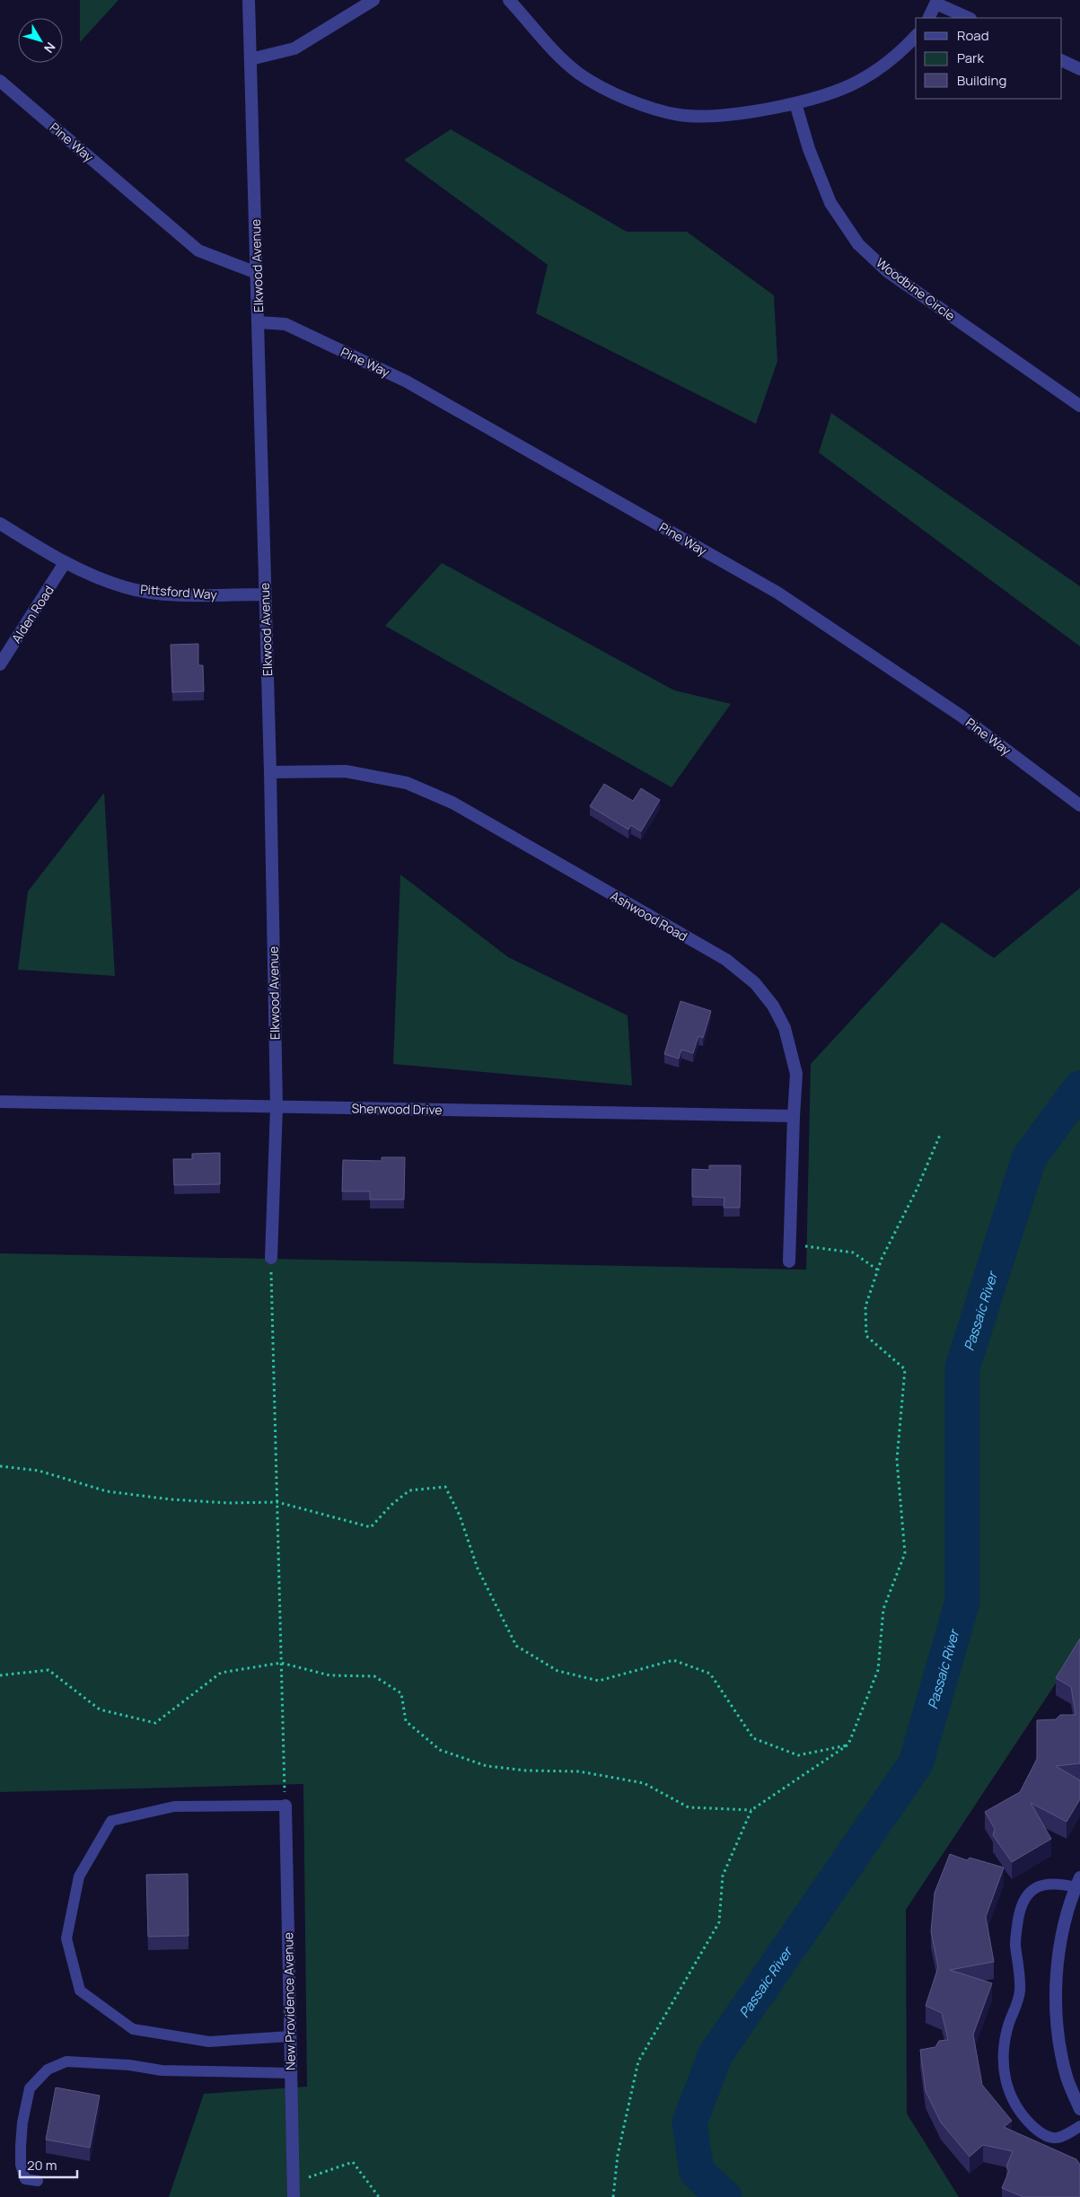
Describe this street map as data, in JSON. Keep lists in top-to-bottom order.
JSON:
{
  "streets": {
    "street": [
      "Pine Way",
      "Elkwood Avenue",
      "Woodbine Circle",
      "Pittsford Way",
      "Alden Road",
      "Ashwood Road",
      "Sherwood Drive",
      "New Providence Avenue"
    ]
  },
  "crossings": [
    ["Pine Way", "Elkwood Avenue"],
    ["Elkwood Avenue", "Pittsford Way"],
    ["Elkwood Avenue", "Ashwood Road"],
    ["Elkwood Avenue", "Sherwood Drive"],
    ["Pittsford Way", "Alden Road"],
    ["Ashwood Road", "Sherwood Drive"]
  ],
  "water": ["Passaic River"],
  "legend": ["Road", "Park", "Building"],
  "scale_bar": "20 m",
  "north": "bottom right"
}
